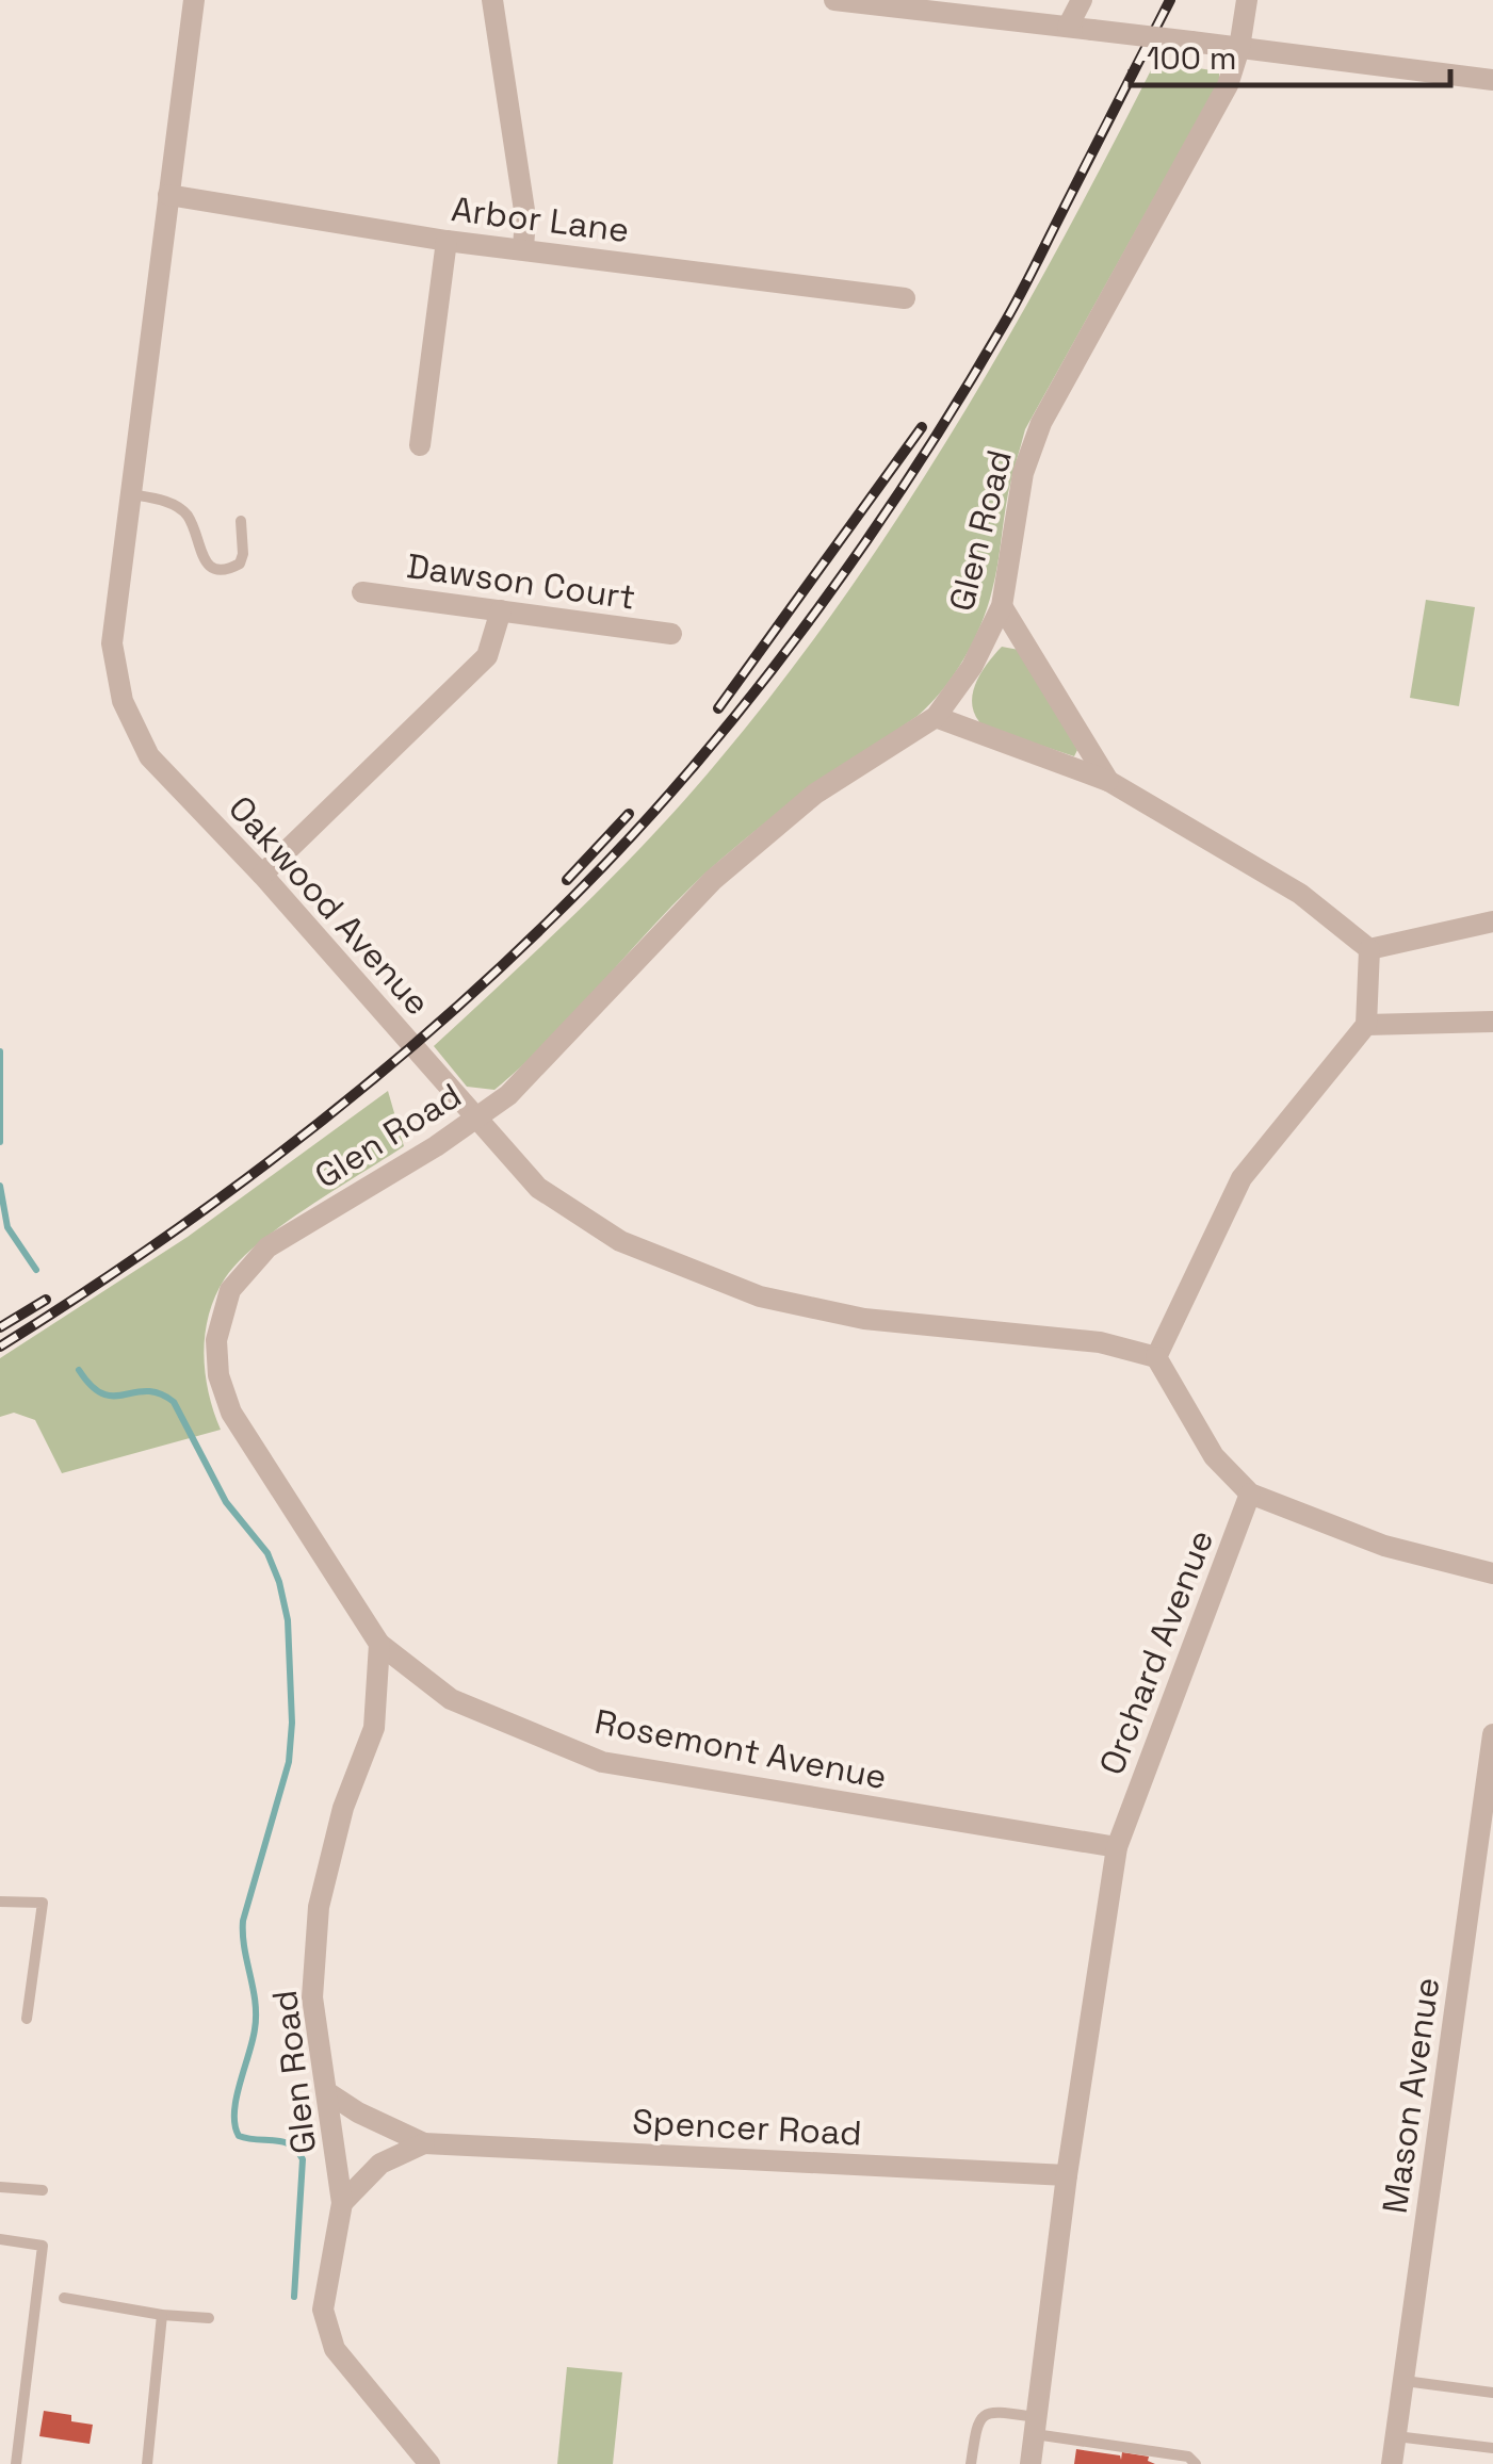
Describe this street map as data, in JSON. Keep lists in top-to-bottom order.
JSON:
{
  "streets": {
    "street": [
      "Arbor Lane",
      "Glen Road",
      "Dawson Court",
      "Oakwood Avenue",
      "Orchard Avenue",
      "Rosemont Avenue",
      "Mason Avenue",
      "Spencer Road"
    ]
  },
  "crossings": [
    ["Arbor Lane", "Oakwood Avenue"],
    ["Glen Road", "Oakwood Avenue"],
    ["Glen Road", "Rosemont Avenue"],
    ["Glen Road", "Spencer Road"],
    ["Orchard Avenue", "Rosemont Avenue"],
    ["Orchard Avenue", "Spencer Road"]
  ],
  "scale_bar": "100 m"
}
